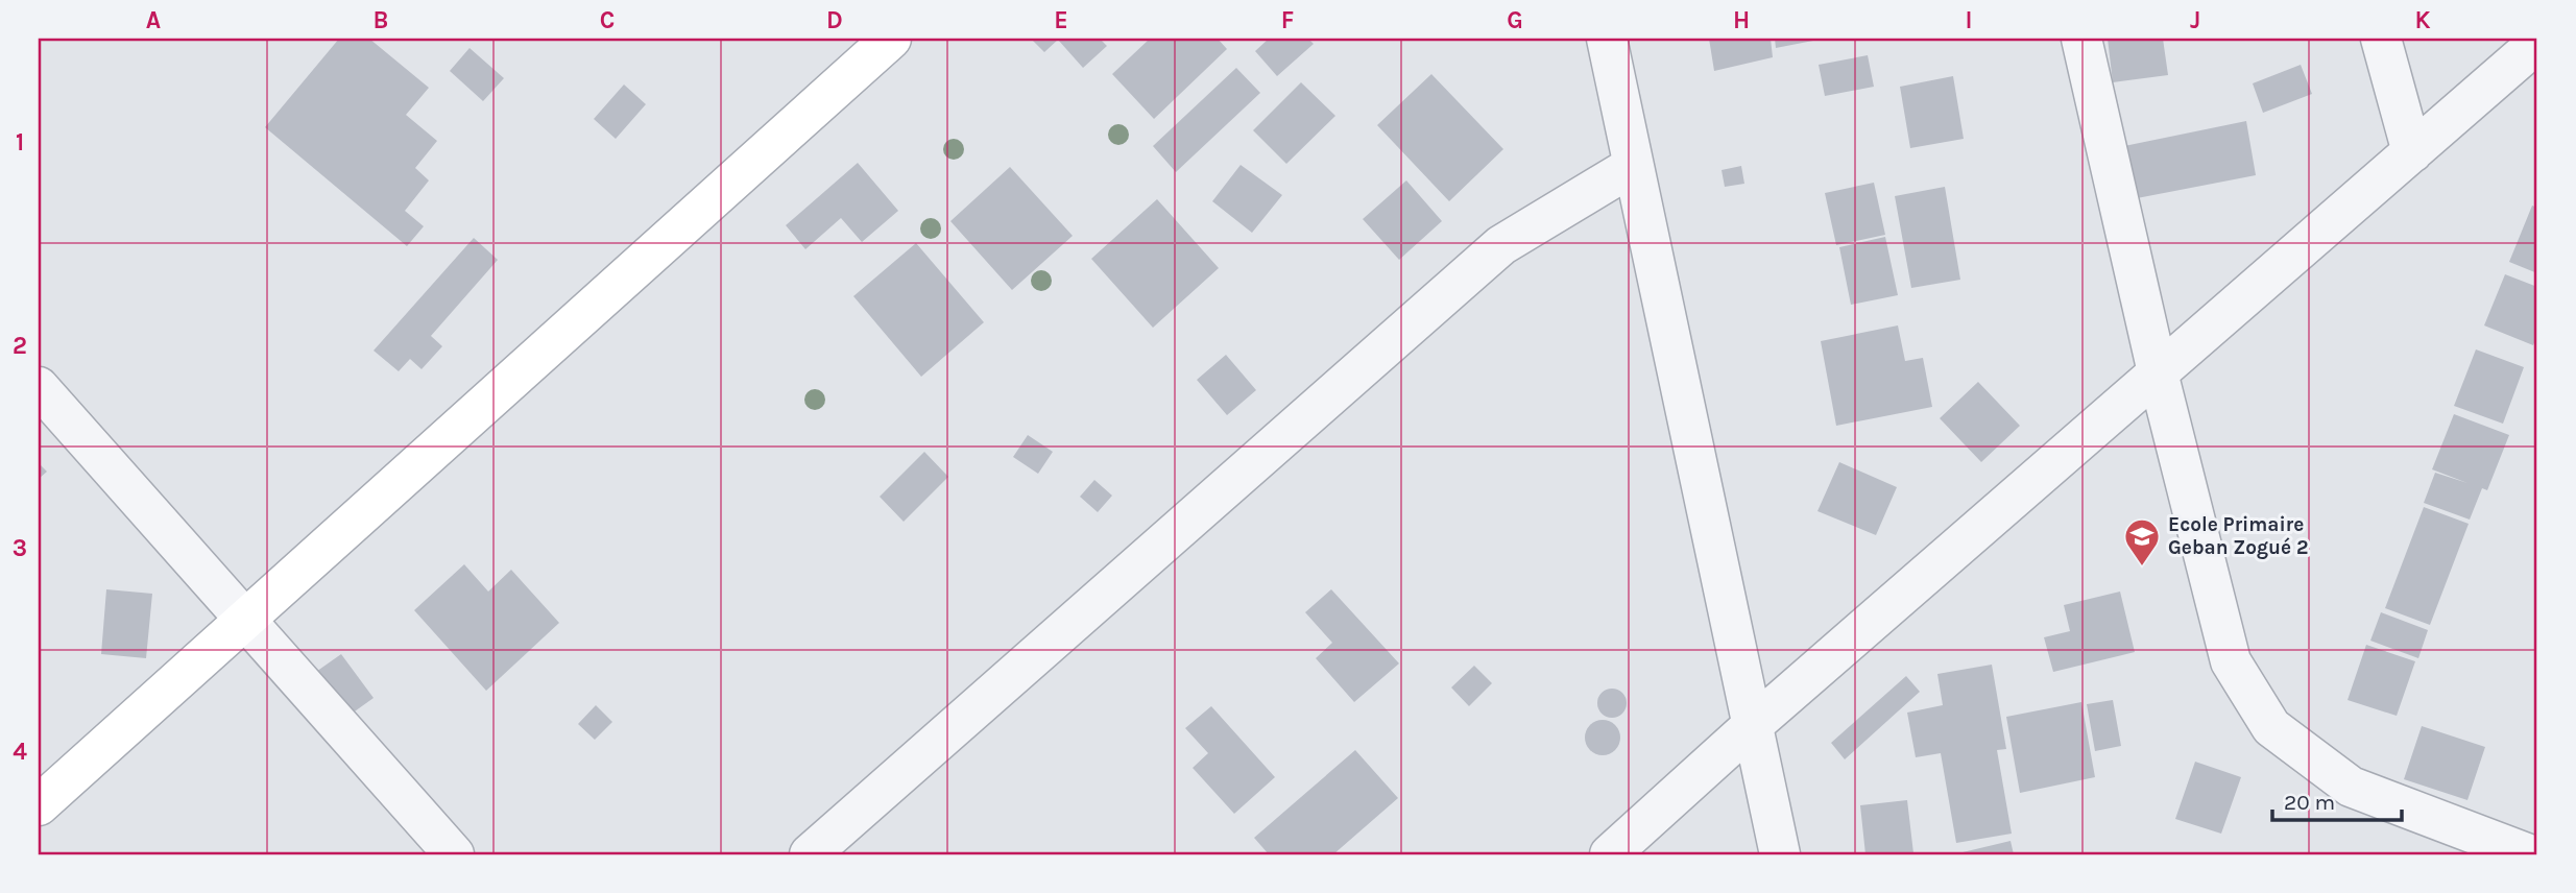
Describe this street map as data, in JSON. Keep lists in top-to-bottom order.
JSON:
{
  "places": {
    "school or university": ["Ecole Primaire Geban Zogué 2"]
  },
  "scale_bar": "20 m",
  "grid": {
    "columns": [
      "A",
      "B",
      "C",
      "D",
      "E",
      "F",
      "G",
      "H",
      "I",
      "J",
      "K"
    ],
    "rows": [
      "1",
      "2",
      "3",
      "4"
    ]
  }
}
